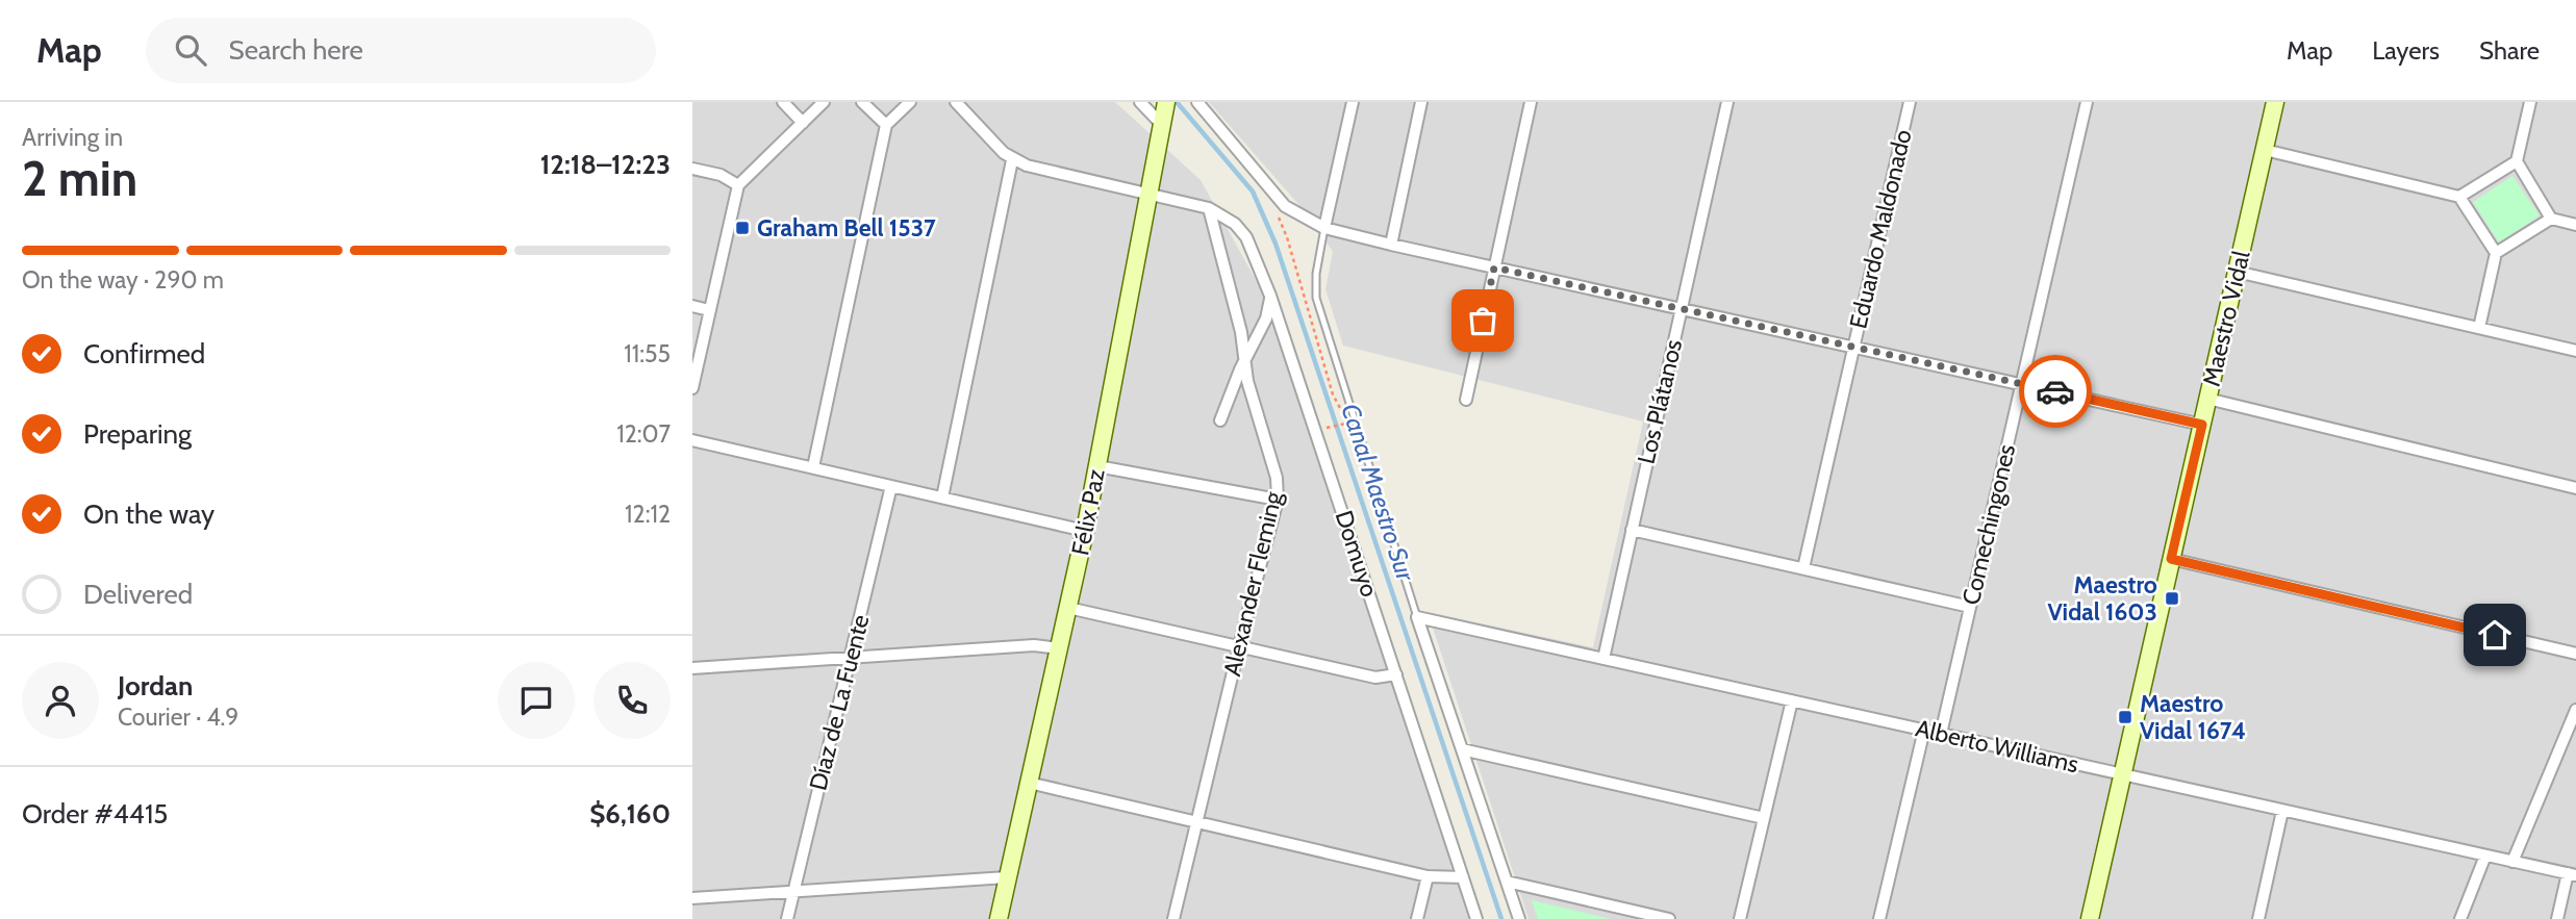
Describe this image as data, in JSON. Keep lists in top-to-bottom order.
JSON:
{
  "streets": {
    "main road": ["Maestro Vidal", "Félix Paz"],
    "street": [
      "Eduardo Maldonado",
      "Los Plátanos",
      "Comechingones",
      "Domuyo",
      "Alexander Fleming",
      "Díaz de La Fuente",
      "Alberto Williams"
    ]
  },
  "crossings": [
    ["Maestro Vidal", "Alberto Williams"],
    ["Los Plátanos", "Alberto Williams"],
    ["Comechingones", "Alberto Williams"],
    ["Domuyo", "Alexander Fleming"]
  ],
  "water": ["Canal Maestro Sur"],
  "places": {
    "transit": ["Graham Bell 1537", "Maestro Vidal 1603", "Maestro Vidal 1674"]
  },
  "page": {
    "header": "Map",
    "search": "Search here",
    "nav": ["Map", "Layers", "Share"],
    "heading": ["2 min", "Arriving in", "12:18–12:23"],
    "panel": [
      "Jordan",
      "Courier · 4.9",
      "Order #4415",
      "$6,160"
    ],
    "bar": "On the way · 290 m",
    "list": [
      ["Confirmed", "11:55"],
      ["Preparing", "12:07"],
      ["On the way", "12:12"],
      "Delivered"
    ]
  }
}
